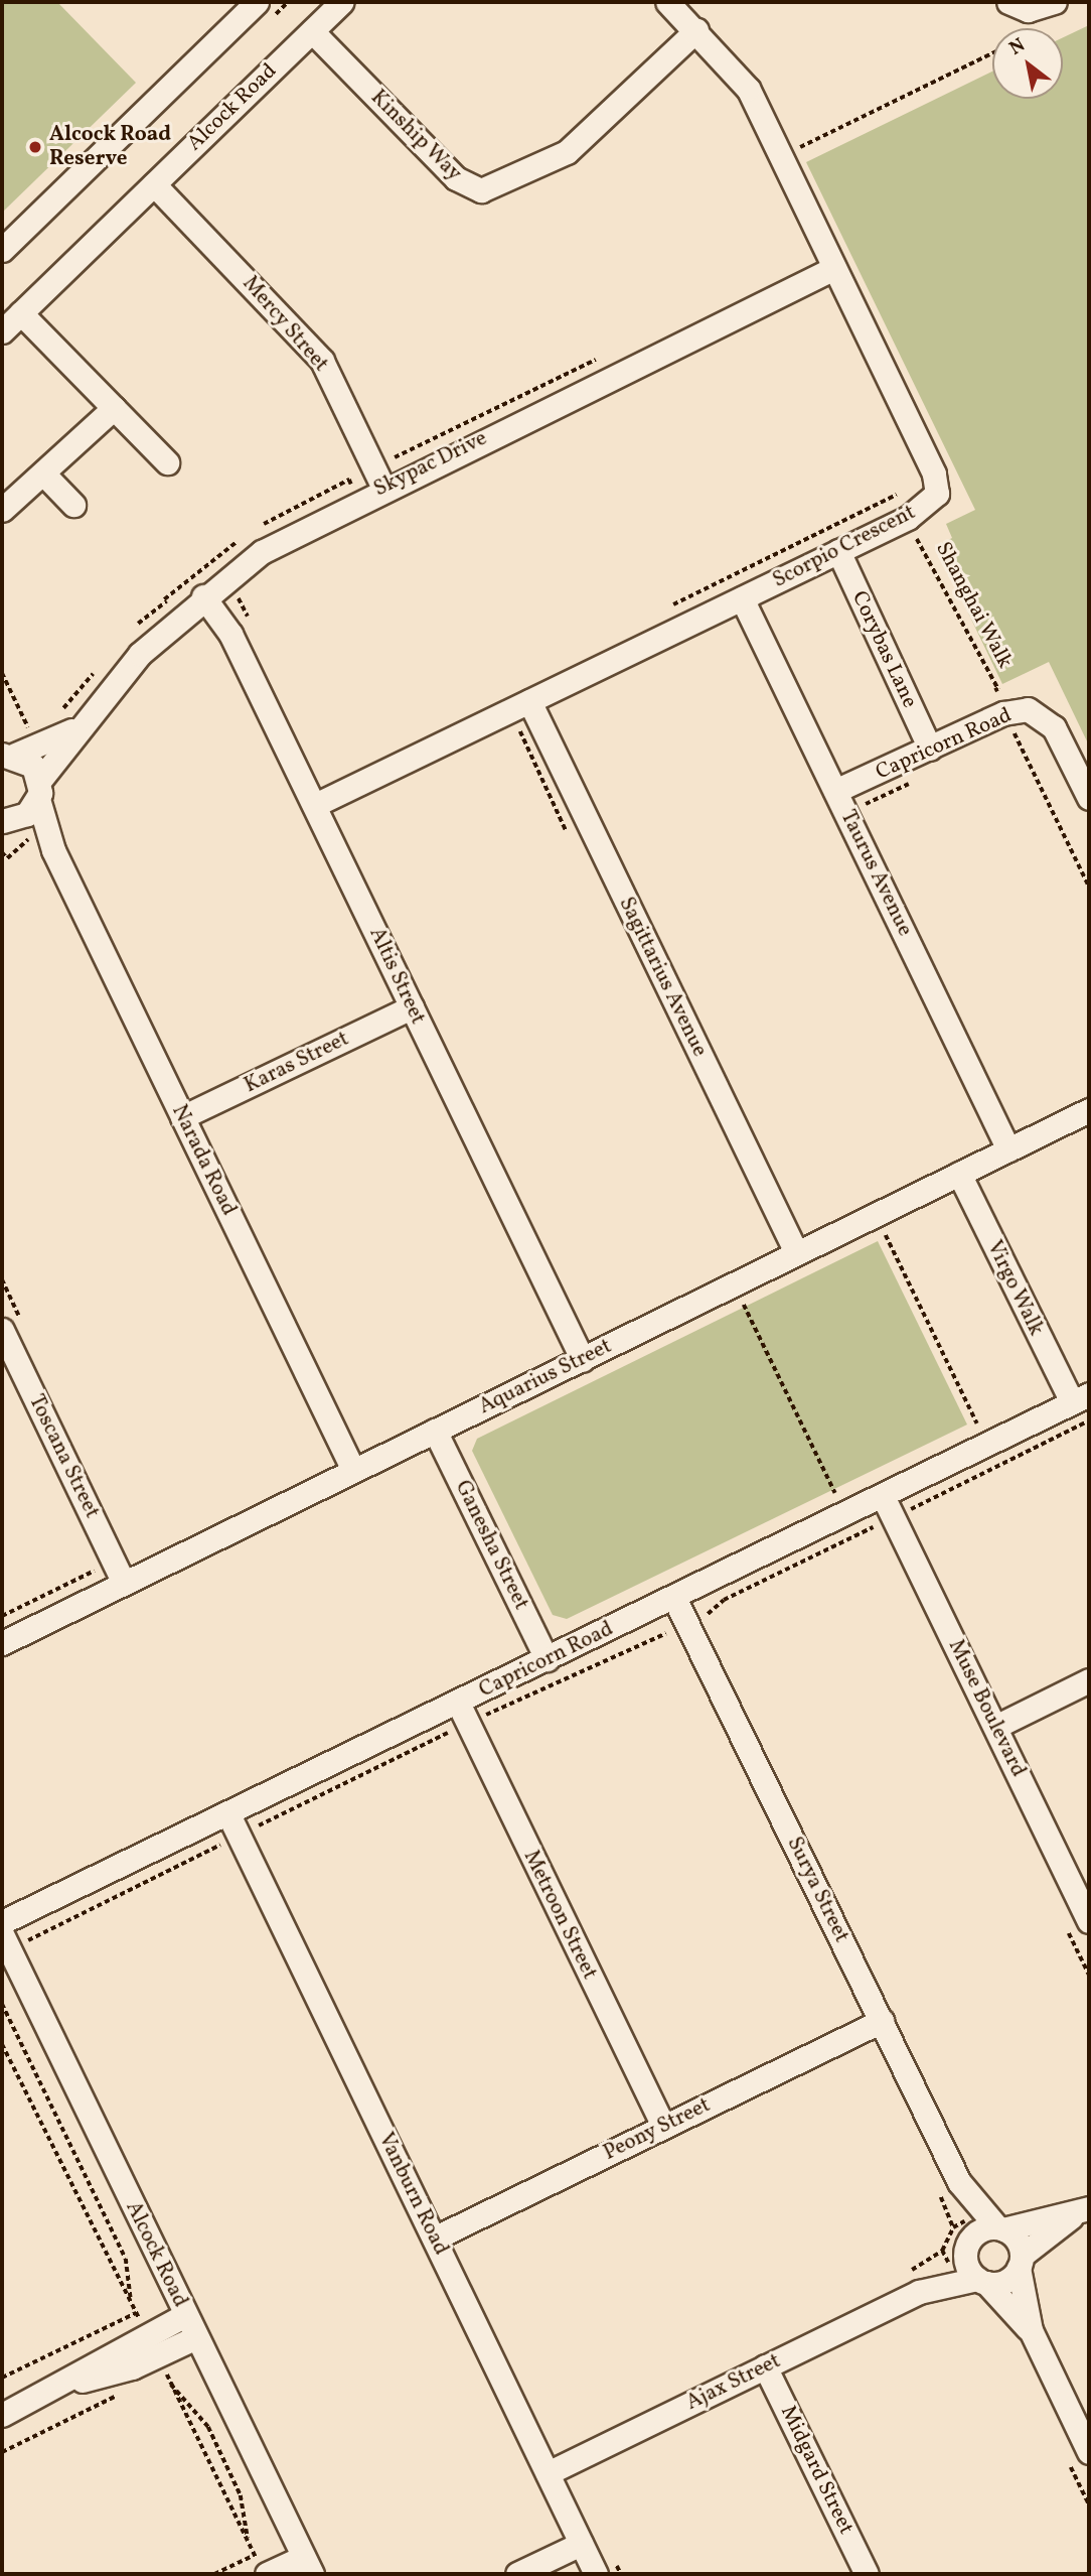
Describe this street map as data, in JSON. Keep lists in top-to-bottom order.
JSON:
{
  "streets": {
    "street": [
      "Alcock Road",
      "Kinship Way",
      "Mercy Street",
      "Skypac Drive",
      "Scorpio Crescent",
      "Corybas Lane",
      "Capricorn Road",
      "Taurus Avenue",
      "Altis Street",
      "Sagittarius Avenue",
      "Karas Street",
      "Narada Road",
      "Virgo Walk",
      "Aquarius Street",
      "Toscana Street",
      "Ganesha Street",
      "Muse Boulevard",
      "Surya Street",
      "Metroon Street",
      "Peony Street",
      "Vanburn Road",
      "Ajax Street",
      "Midgard Street"
    ],
    "path": ["Shanghai Walk"]
  },
  "crossings": [
    ["Alcock Road", "Kinship Way"],
    ["Alcock Road", "Mercy Street"],
    ["Kinship Way", "Scorpio Crescent"],
    ["Mercy Street", "Skypac Drive"],
    ["Skypac Drive", "Scorpio Crescent"],
    ["Skypac Drive", "Altis Street"],
    ["Skypac Drive", "Narada Road"],
    ["Scorpio Crescent", "Corybas Lane"],
    ["Scorpio Crescent", "Taurus Avenue"],
    ["Scorpio Crescent", "Altis Street"],
    ["Scorpio Crescent", "Sagittarius Avenue"],
    ["Corybas Lane", "Capricorn Road"],
    ["Capricorn Road", "Taurus Avenue"],
    ["Capricorn Road", "Virgo Walk"],
    ["Capricorn Road", "Ganesha Street"],
    ["Capricorn Road", "Muse Boulevard"],
    ["Capricorn Road", "Surya Street"],
    ["Capricorn Road", "Metroon Street"],
    ["Capricorn Road", "Vanburn Road"],
    ["Taurus Avenue", "Aquarius Street"],
    ["Altis Street", "Karas Street"],
    ["Altis Street", "Aquarius Street"],
    ["Sagittarius Avenue", "Aquarius Street"],
    ["Karas Street", "Narada Road"],
    ["Narada Road", "Aquarius Street"],
    ["Virgo Walk", "Aquarius Street"],
    ["Aquarius Street", "Toscana Street"],
    ["Aquarius Street", "Ganesha Street"],
    ["Surya Street", "Peony Street"],
    ["Surya Street", "Ajax Street"],
    ["Metroon Street", "Peony Street"],
    ["Peony Street", "Vanburn Road"],
    ["Vanburn Road", "Ajax Street"],
    ["Ajax Street", "Midgard Street"]
  ],
  "places": ["Alcock Road Reserve"],
  "north": "top left"
}
